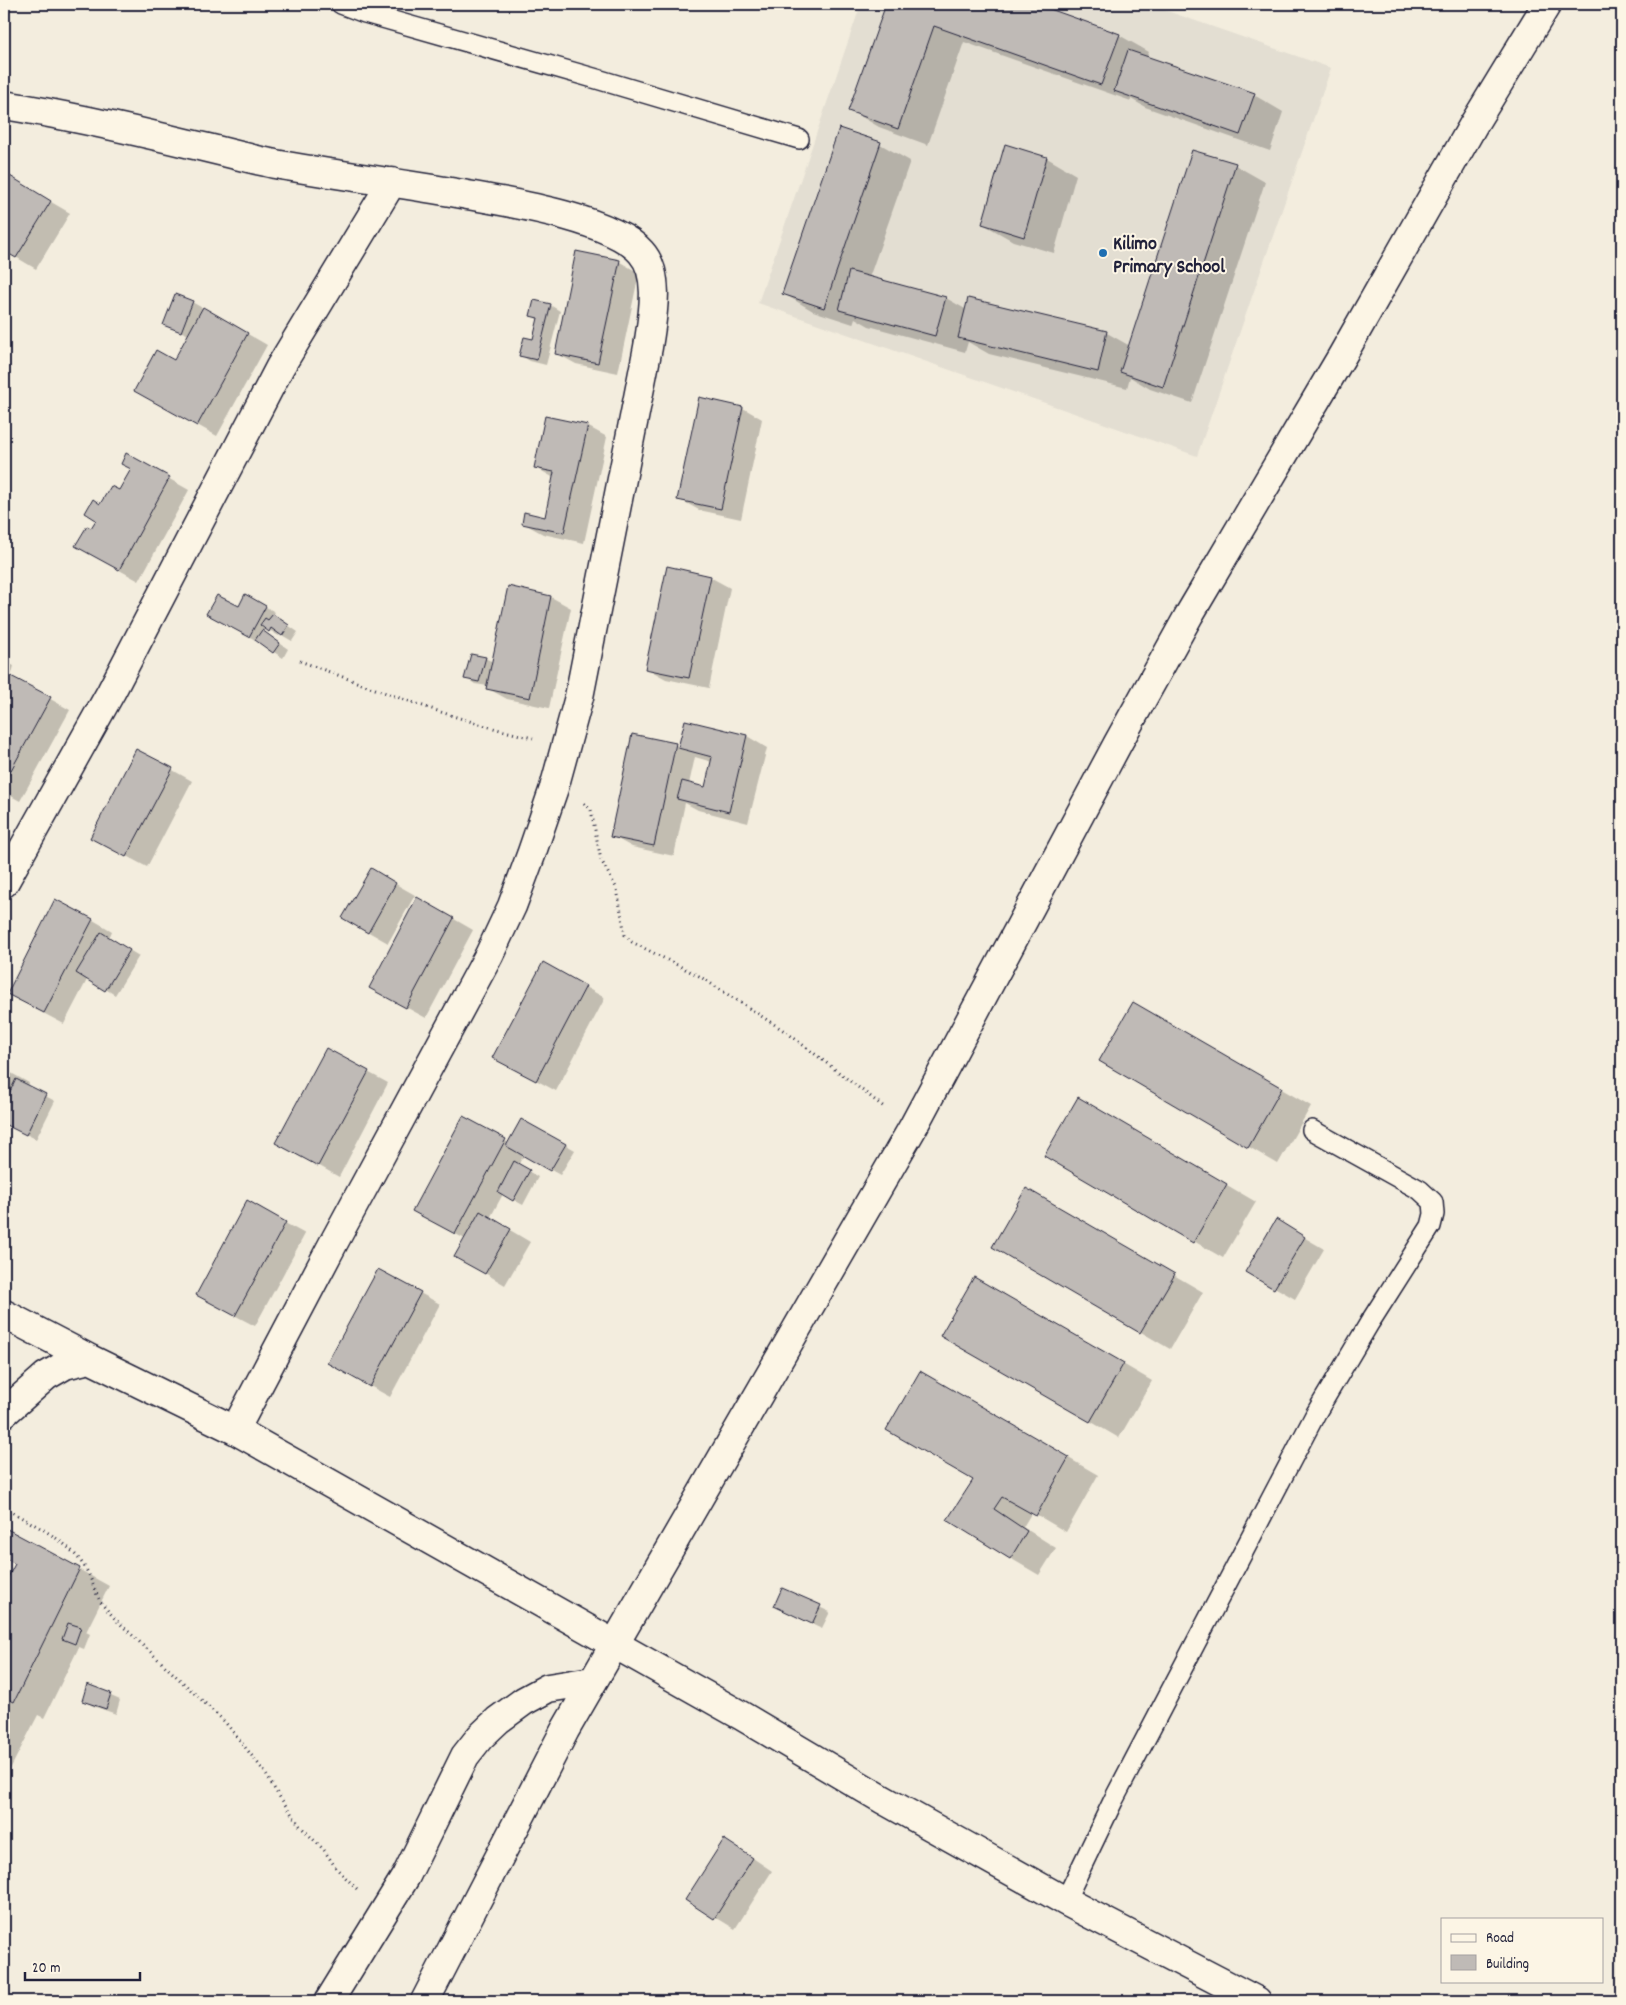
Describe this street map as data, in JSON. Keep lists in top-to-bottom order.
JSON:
{
  "places": ["Kilimo Primary School"],
  "legend": ["Road", "Building"],
  "scale_bar": "20 m"
}
